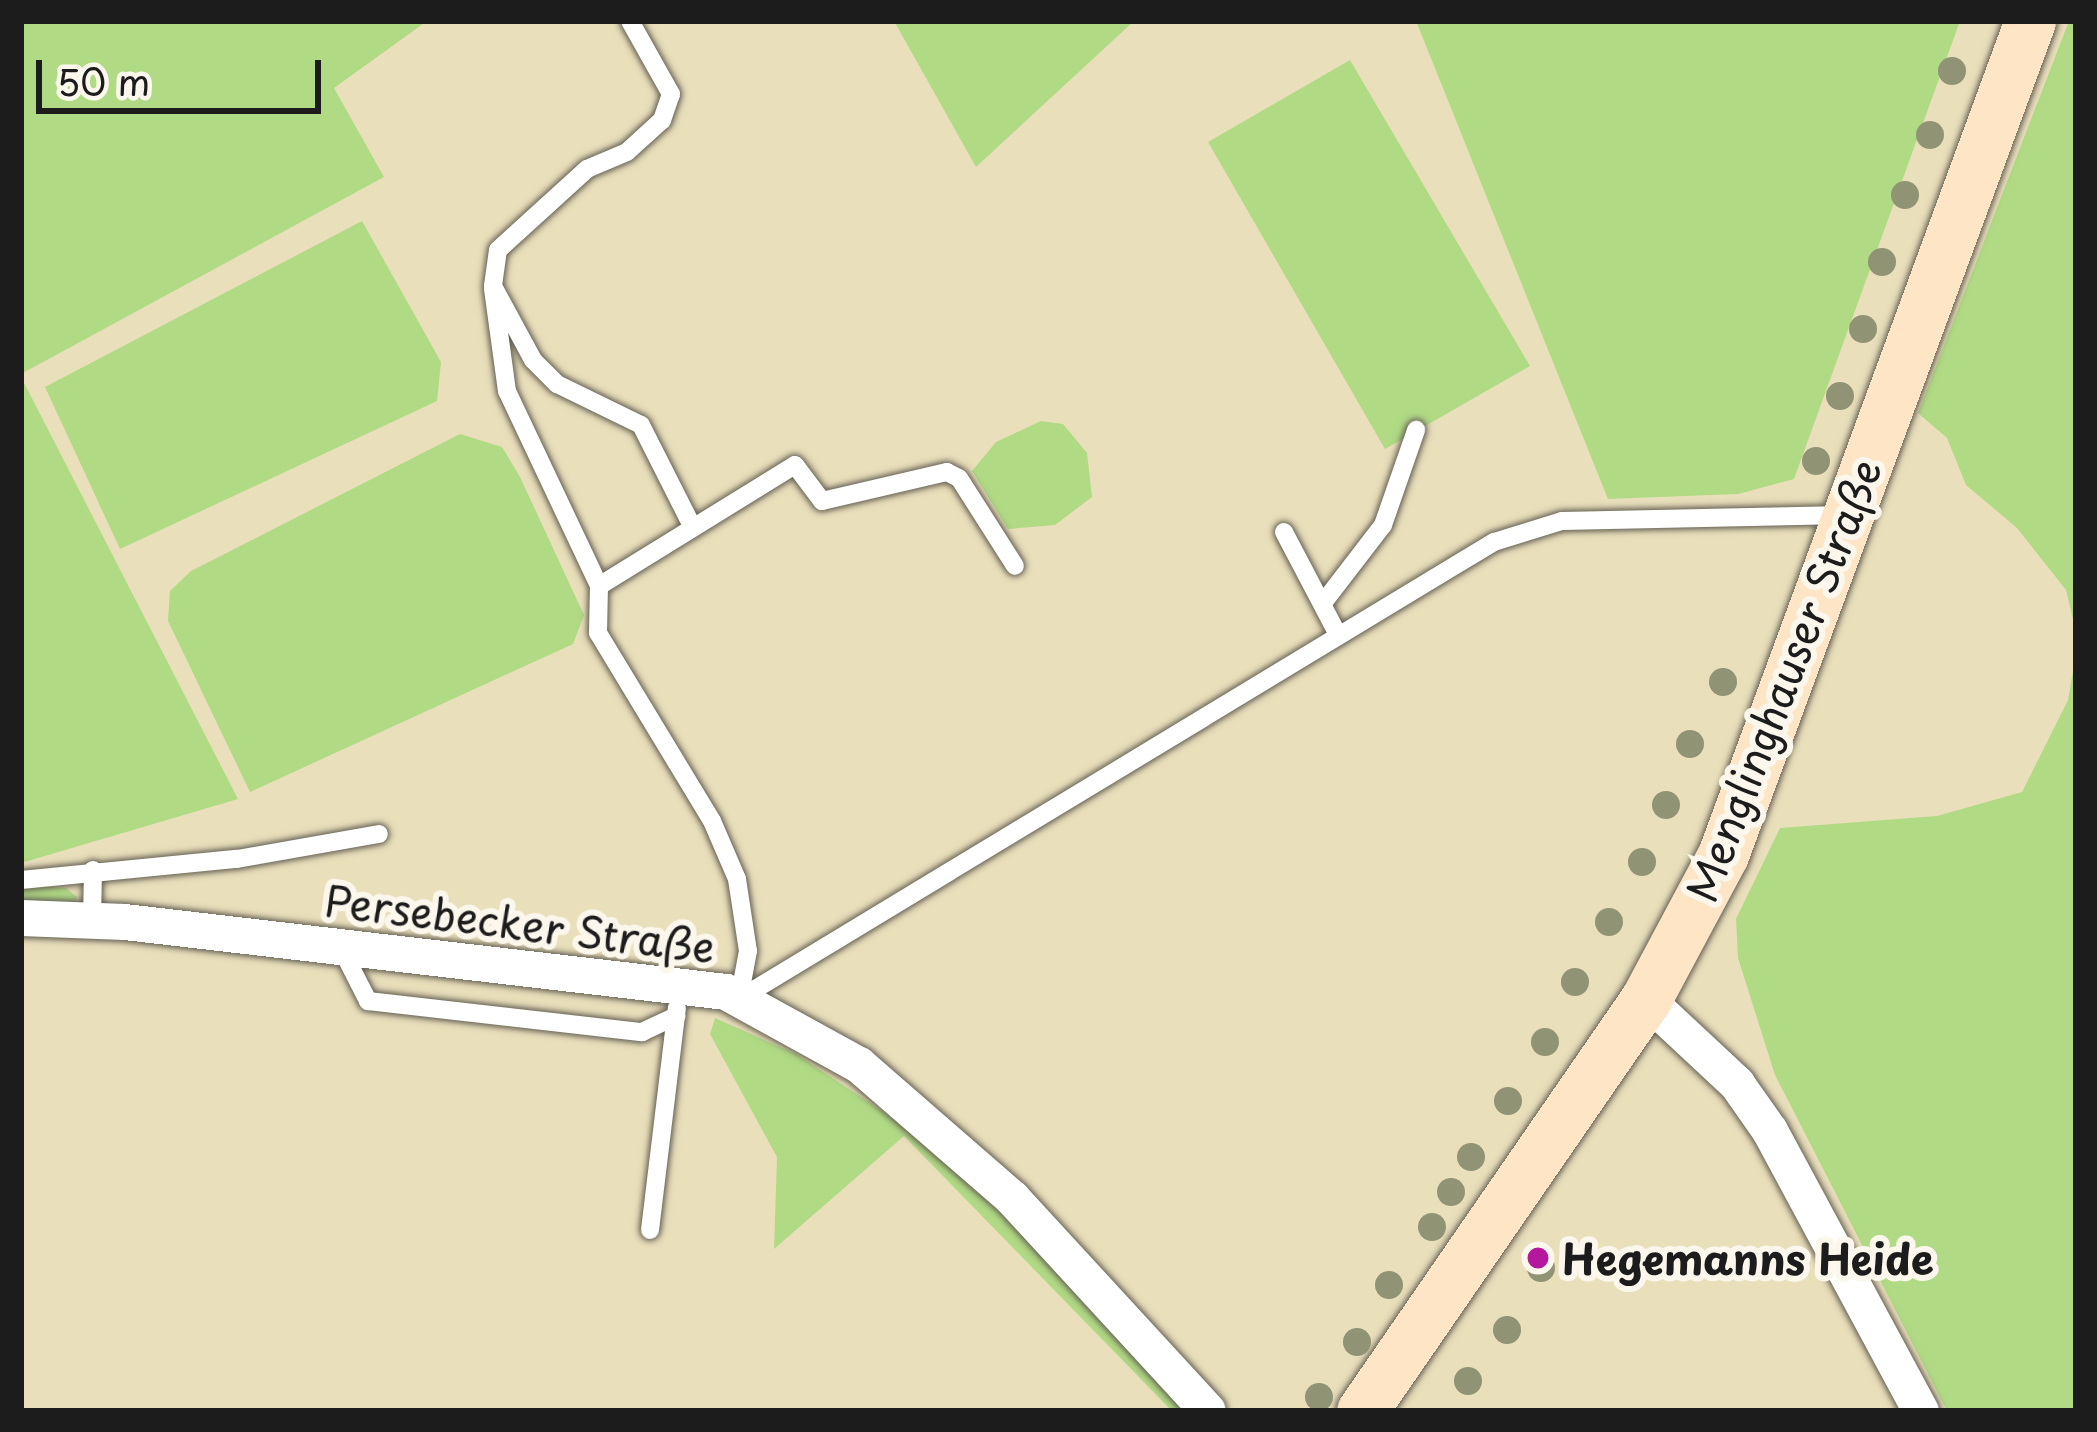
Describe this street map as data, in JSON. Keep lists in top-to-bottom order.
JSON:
{
  "streets": {
    "street": ["Menglinghauser Straße", "Persebecker Straße"]
  },
  "places": ["Hegemanns Heide"],
  "scale_bar": "50 m"
}
